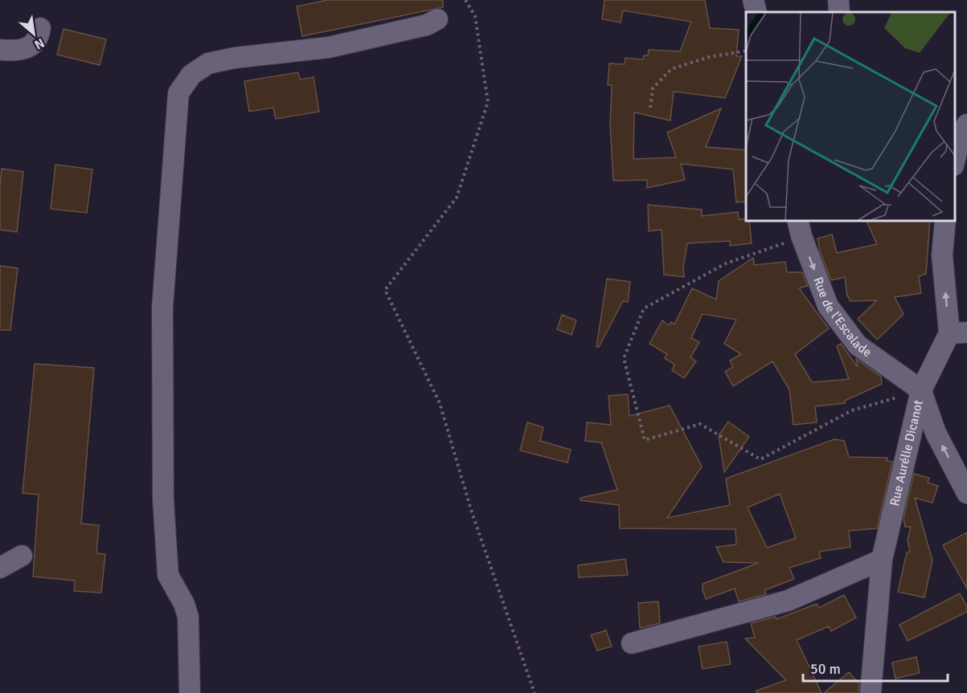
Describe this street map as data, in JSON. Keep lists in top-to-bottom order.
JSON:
{
  "streets": {
    "street": ["Rue de l'Escalade", "Rue Aurélie Dicanot"]
  },
  "crossings": [
    ["Rue de l'Escalade", "Rue Aurélie Dicanot"]
  ],
  "one_way": ["Rue de l'Escalade"],
  "scale_bar": "50 m",
  "north": "bottom right"
}
